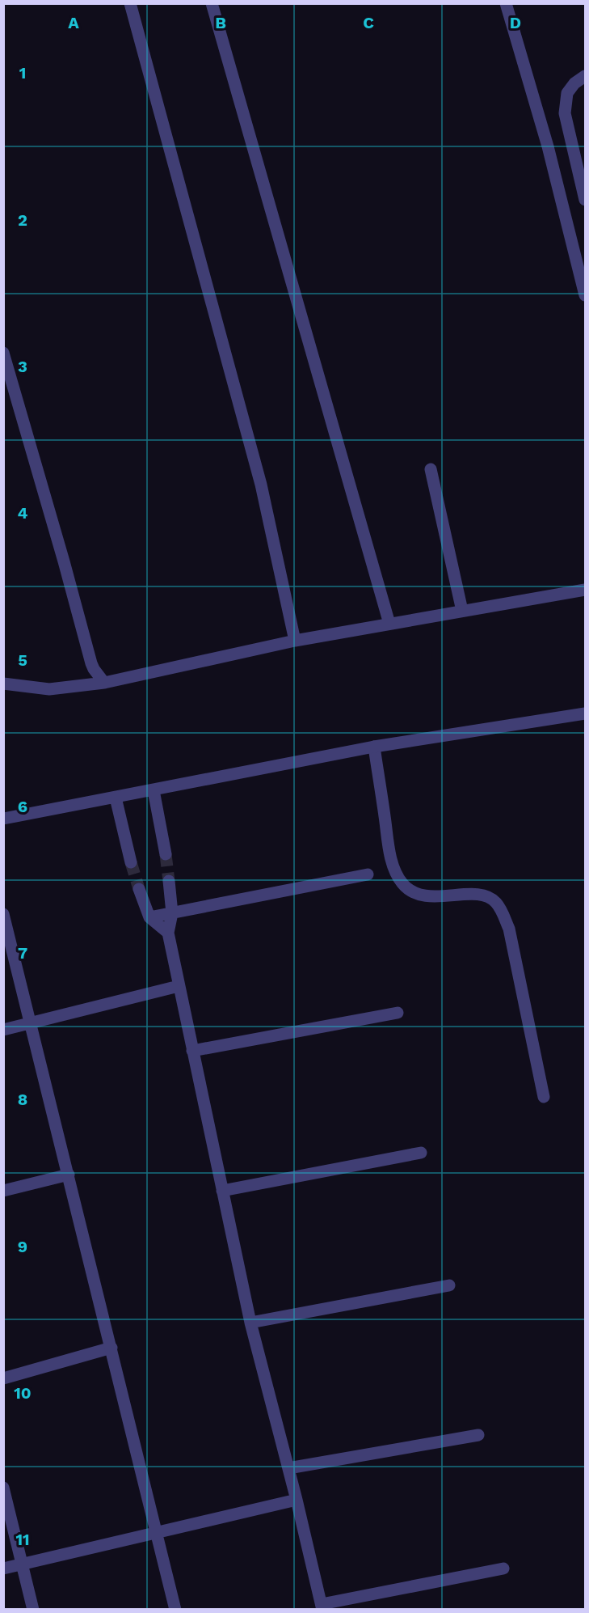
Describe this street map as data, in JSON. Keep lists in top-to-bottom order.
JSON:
{
  "grid": {
    "columns": [
      "A",
      "B",
      "C",
      "D"
    ],
    "rows": [
      "1",
      "2",
      "3",
      "4",
      "5",
      "6",
      "7",
      "8",
      "9",
      "10",
      "11"
    ]
  }
}
